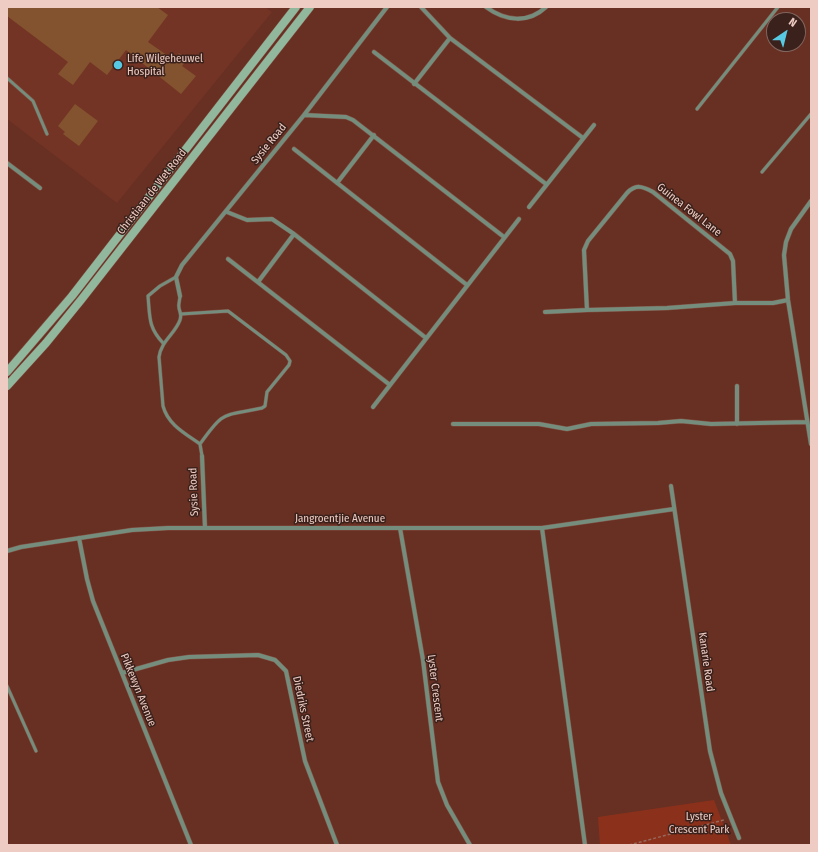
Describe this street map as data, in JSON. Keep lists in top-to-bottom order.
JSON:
{
  "streets": {
    "main road": ["Christiaan de Wet Road"],
    "street": [
      "Sysie Road",
      "Guinea Fowl Lane",
      "Jangroentjie Avenue",
      "Kanarie Road",
      "Lyster Crescent",
      "Pikkewyn Avenue",
      "Diedriks Street"
    ]
  },
  "crossings": [
    ["Sysie Road", "Jangroentjie Avenue"],
    ["Jangroentjie Avenue", "Kanarie Road"],
    ["Jangroentjie Avenue", "Lyster Crescent"],
    ["Jangroentjie Avenue", "Pikkewyn Avenue"],
    ["Pikkewyn Avenue", "Diedriks Street"]
  ],
  "parks": ["Lyster Crescent Park"],
  "places": ["Life Wilgeheuwel Hospital"],
  "north": "top right"
}
